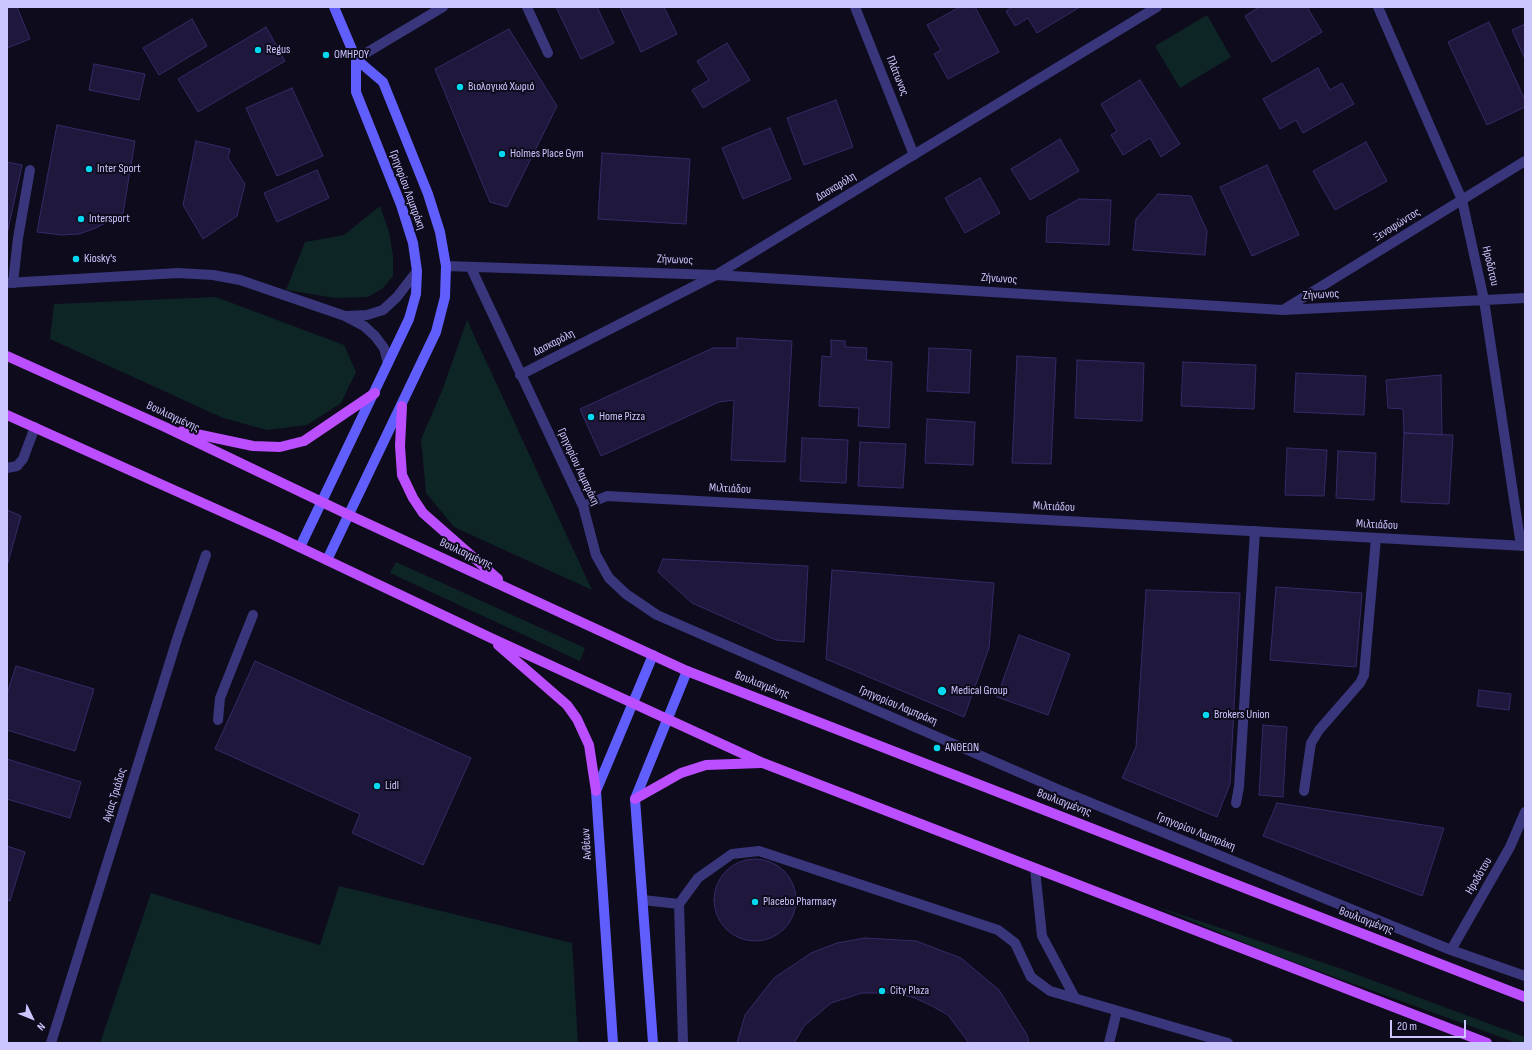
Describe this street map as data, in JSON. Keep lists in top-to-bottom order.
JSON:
{
  "streets": {
    "main road": ["Γρηγορίου Λαμπράκη", "Βουλιαγμένης", "Ανθέων"],
    "street": [
      "Πλάτωνος",
      "Δασκαρόλη",
      "Ξενοφώντος",
      "Ζήνωνος",
      "Ηροδότου",
      "Μιλτιάδου",
      "Αγίας Τριάδος"
    ]
  },
  "crossings": [
    ["Πλάτωνος", "Δασκαρόλη"],
    ["Δασκαρόλη", "Γρηγορίου Λαμπράκη"],
    ["Δασκαρόλη", "Ζήνωνος"],
    ["Γρηγορίου Λαμπράκη", "Ζήνωνος"],
    ["Γρηγορίου Λαμπράκη", "Ηροδότου"],
    ["Γρηγορίου Λαμπράκη", "Βουλιαγμένης"],
    ["Γρηγορίου Λαμπράκη", "Μιλτιάδου"],
    ["Ξενοφώντος", "Ζήνωνος"],
    ["Ξενοφώντος", "Ηροδότου"],
    ["Ζήνωνος", "Ηροδότου"],
    ["Ηροδότου", "Μιλτιάδου"],
    ["Βουλιαγμένης", "Ανθέων"]
  ],
  "places": [
    "Regus",
    "ΟΜΗΡΟΥ",
    "Βιολογικό Χωριό",
    "Holmes Place Gym",
    "Inter Sport",
    "Intersport",
    "Kiosky's",
    "Home Pizza",
    "Medical Group",
    "Brokers Union",
    "ΑΝΘΕΩΝ",
    "Lidl",
    "Placebo Pharmacy",
    "City Plaza"
  ],
  "scale_bar": "20 m",
  "north": "bottom right"
}
